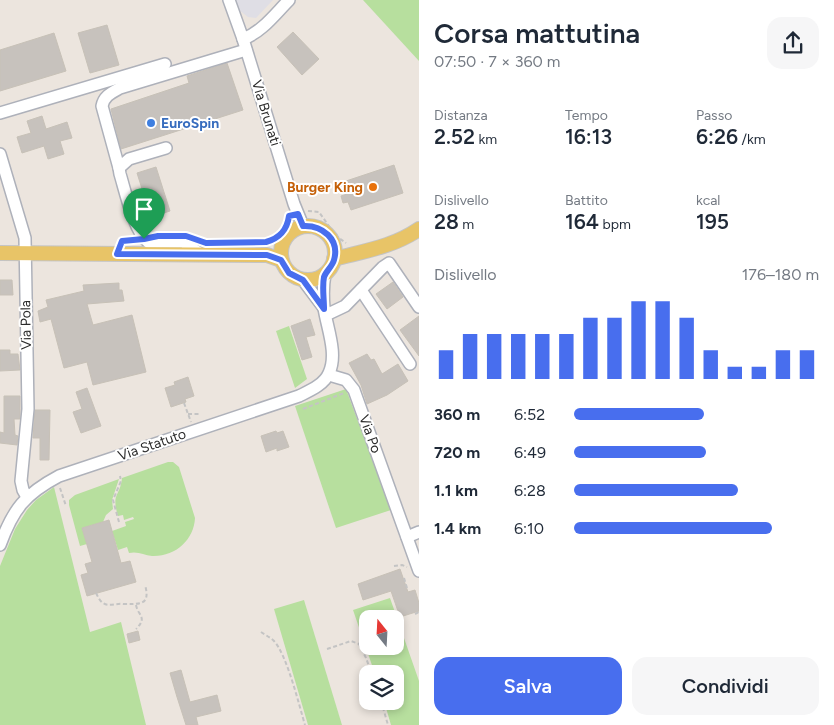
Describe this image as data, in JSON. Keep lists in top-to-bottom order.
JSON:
{
  "streets": {
    "street": [
      "Via Brunati",
      "Via Pola",
      "Via Po",
      "Via Statuto"
    ]
  },
  "crossings": [
    ["Via Pola", "Via Statuto"],
    ["Via Po", "Via Statuto"]
  ],
  "places": ["EuroSpin", "Burger King"],
  "north": "top",
  "page": {
    "heading": ["Corsa mattutina", "07:50 · 7 × 360 m"],
    "stats": [
      ["Distanza", "2.52 km"],
      ["Tempo", "16:13"],
      ["Passo", "6:26 /km"],
      ["Dislivello", "28 m"],
      ["Battito", "164 bpm"],
      ["kcal", "195"]
    ],
    "chart": ["Dislivello", "176–180 m"],
    "list": [
      {
        "name": "360 m",
        "note": "6:52"
      },
      {
        "name": "720 m",
        "note": "6:49"
      },
      {
        "name": "1.1 km",
        "note": "6:28"
      },
      {
        "name": "1.4 km",
        "note": "6:10"
      }
    ],
    "buttons": ["Salva", "Condividi"]
  }
}
